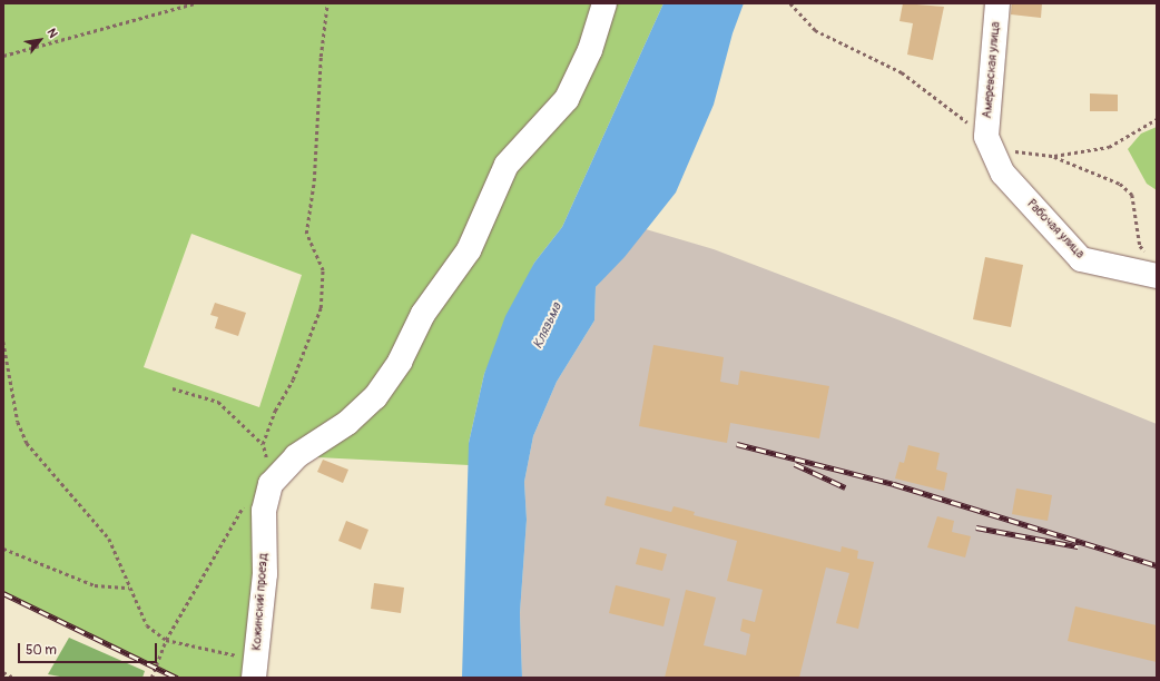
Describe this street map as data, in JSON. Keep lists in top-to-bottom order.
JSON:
{
  "streets": {
    "street": ["Амеревская улица", "Рабочая улица", "Кожинский проезд"]
  },
  "crossings": [
    ["Амеревская улица", "Рабочая улица"]
  ],
  "water": ["Клязьма"],
  "scale_bar": "50 m",
  "north": "top right"
}
